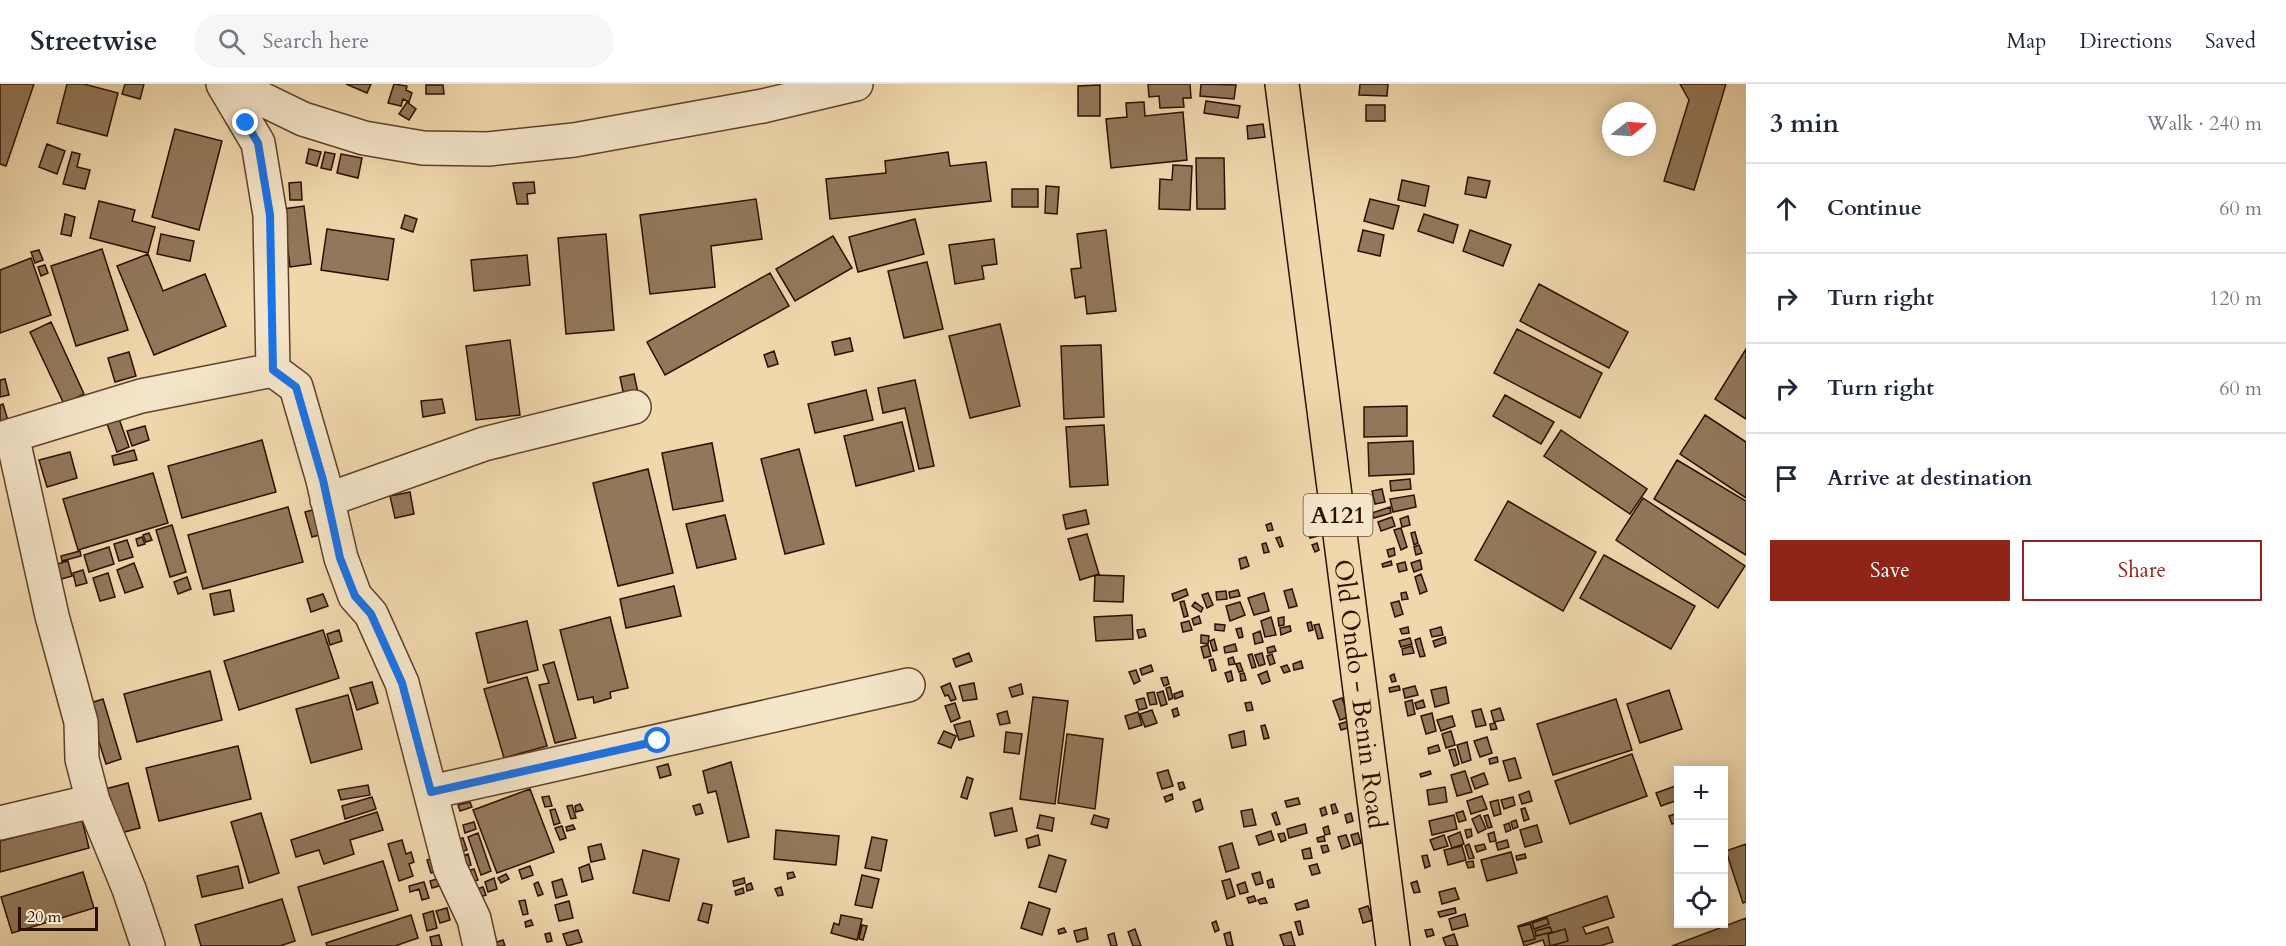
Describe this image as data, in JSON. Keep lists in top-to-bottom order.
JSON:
{
  "streets": {
    "main road": ["A121", "Old Ondo - Benin Road"]
  },
  "scale_bar": "20 m",
  "north": "right",
  "page": {
    "header": "Streetwise",
    "search": "Search here",
    "nav": ["Map", "Directions", "Saved"],
    "heading": ["3 min", "Walk · 240 m"],
    "list": [
      ["Continue", "60 m"],
      ["Turn right", "120 m"],
      ["Turn right", "60 m"],
      "Arrive at destination"
    ],
    "buttons": ["Save", "Share"],
    "map_buttons": ["+", "−"],
    "scale": "20 m"
  }
}
